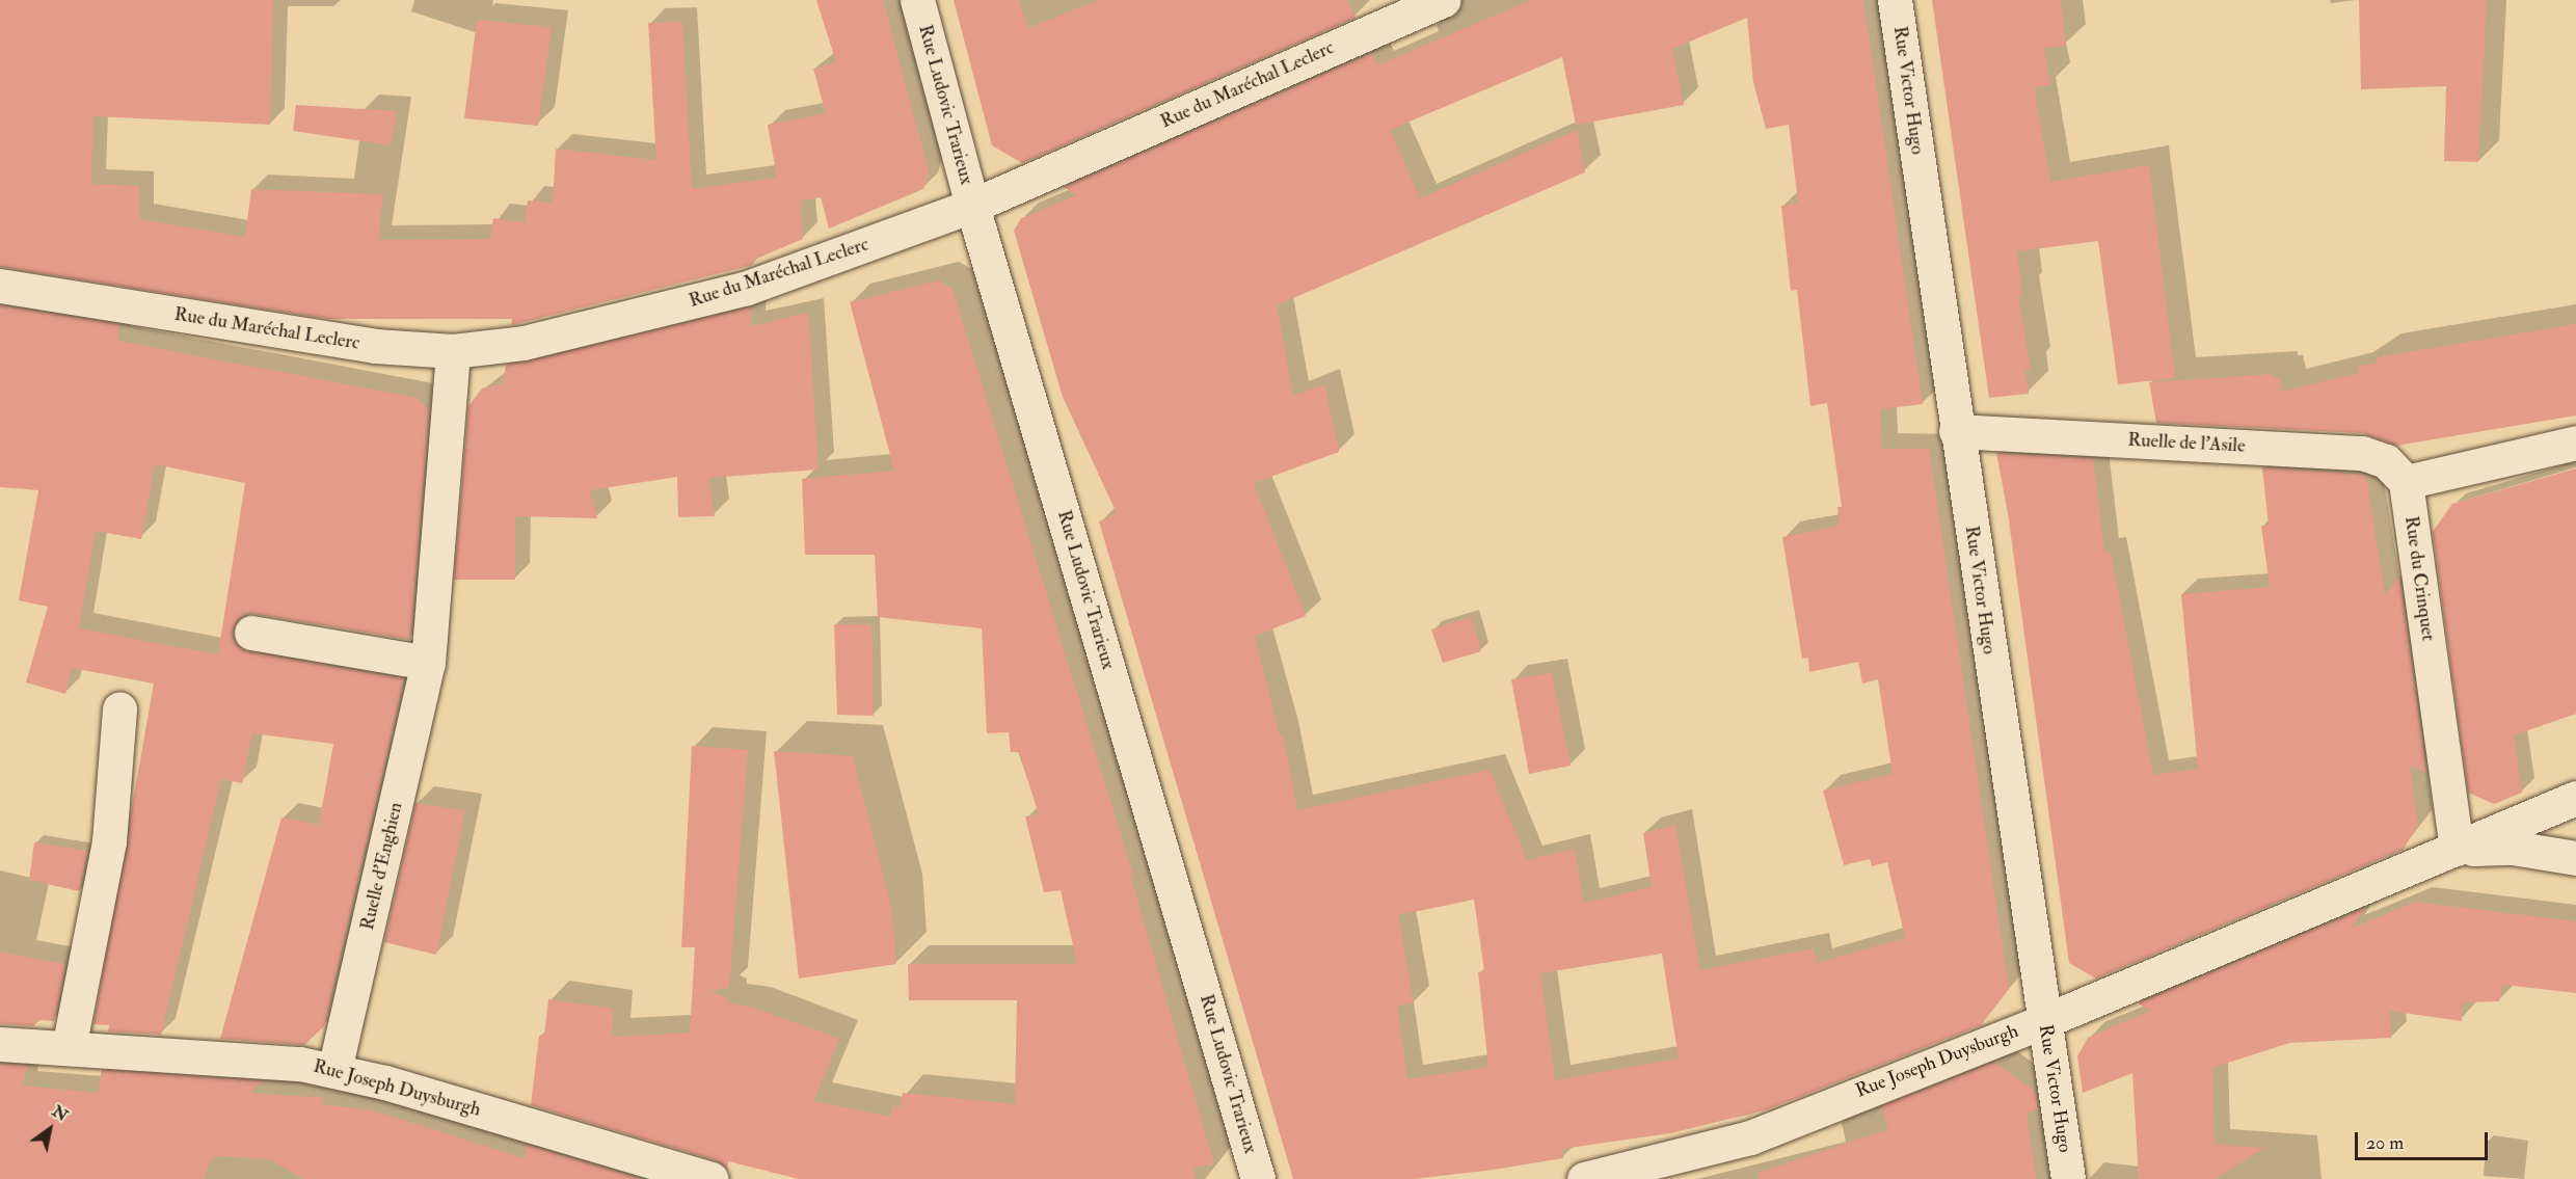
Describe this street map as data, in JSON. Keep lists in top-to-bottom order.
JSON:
{
  "streets": {
    "street": [
      "Rue du Maréchal Leclerc",
      "Rue Victor Hugo",
      "Rue Ludovic Trarieux",
      "Ruelle de l'Asile",
      "Rue du Crinquet",
      "Ruelle d'Enghien",
      "Rue Joseph Duysburgh"
    ]
  },
  "crossings": [
    ["Rue du Maréchal Leclerc", "Rue Ludovic Trarieux"],
    ["Rue du Maréchal Leclerc", "Ruelle d'Enghien"],
    ["Rue Victor Hugo", "Ruelle de l'Asile"],
    ["Rue Victor Hugo", "Rue Joseph Duysburgh"],
    ["Ruelle de l'Asile", "Rue du Crinquet"],
    ["Rue du Crinquet", "Rue Joseph Duysburgh"],
    ["Ruelle d'Enghien", "Rue Joseph Duysburgh"]
  ],
  "scale_bar": "20 m",
  "north": "top right"
}
